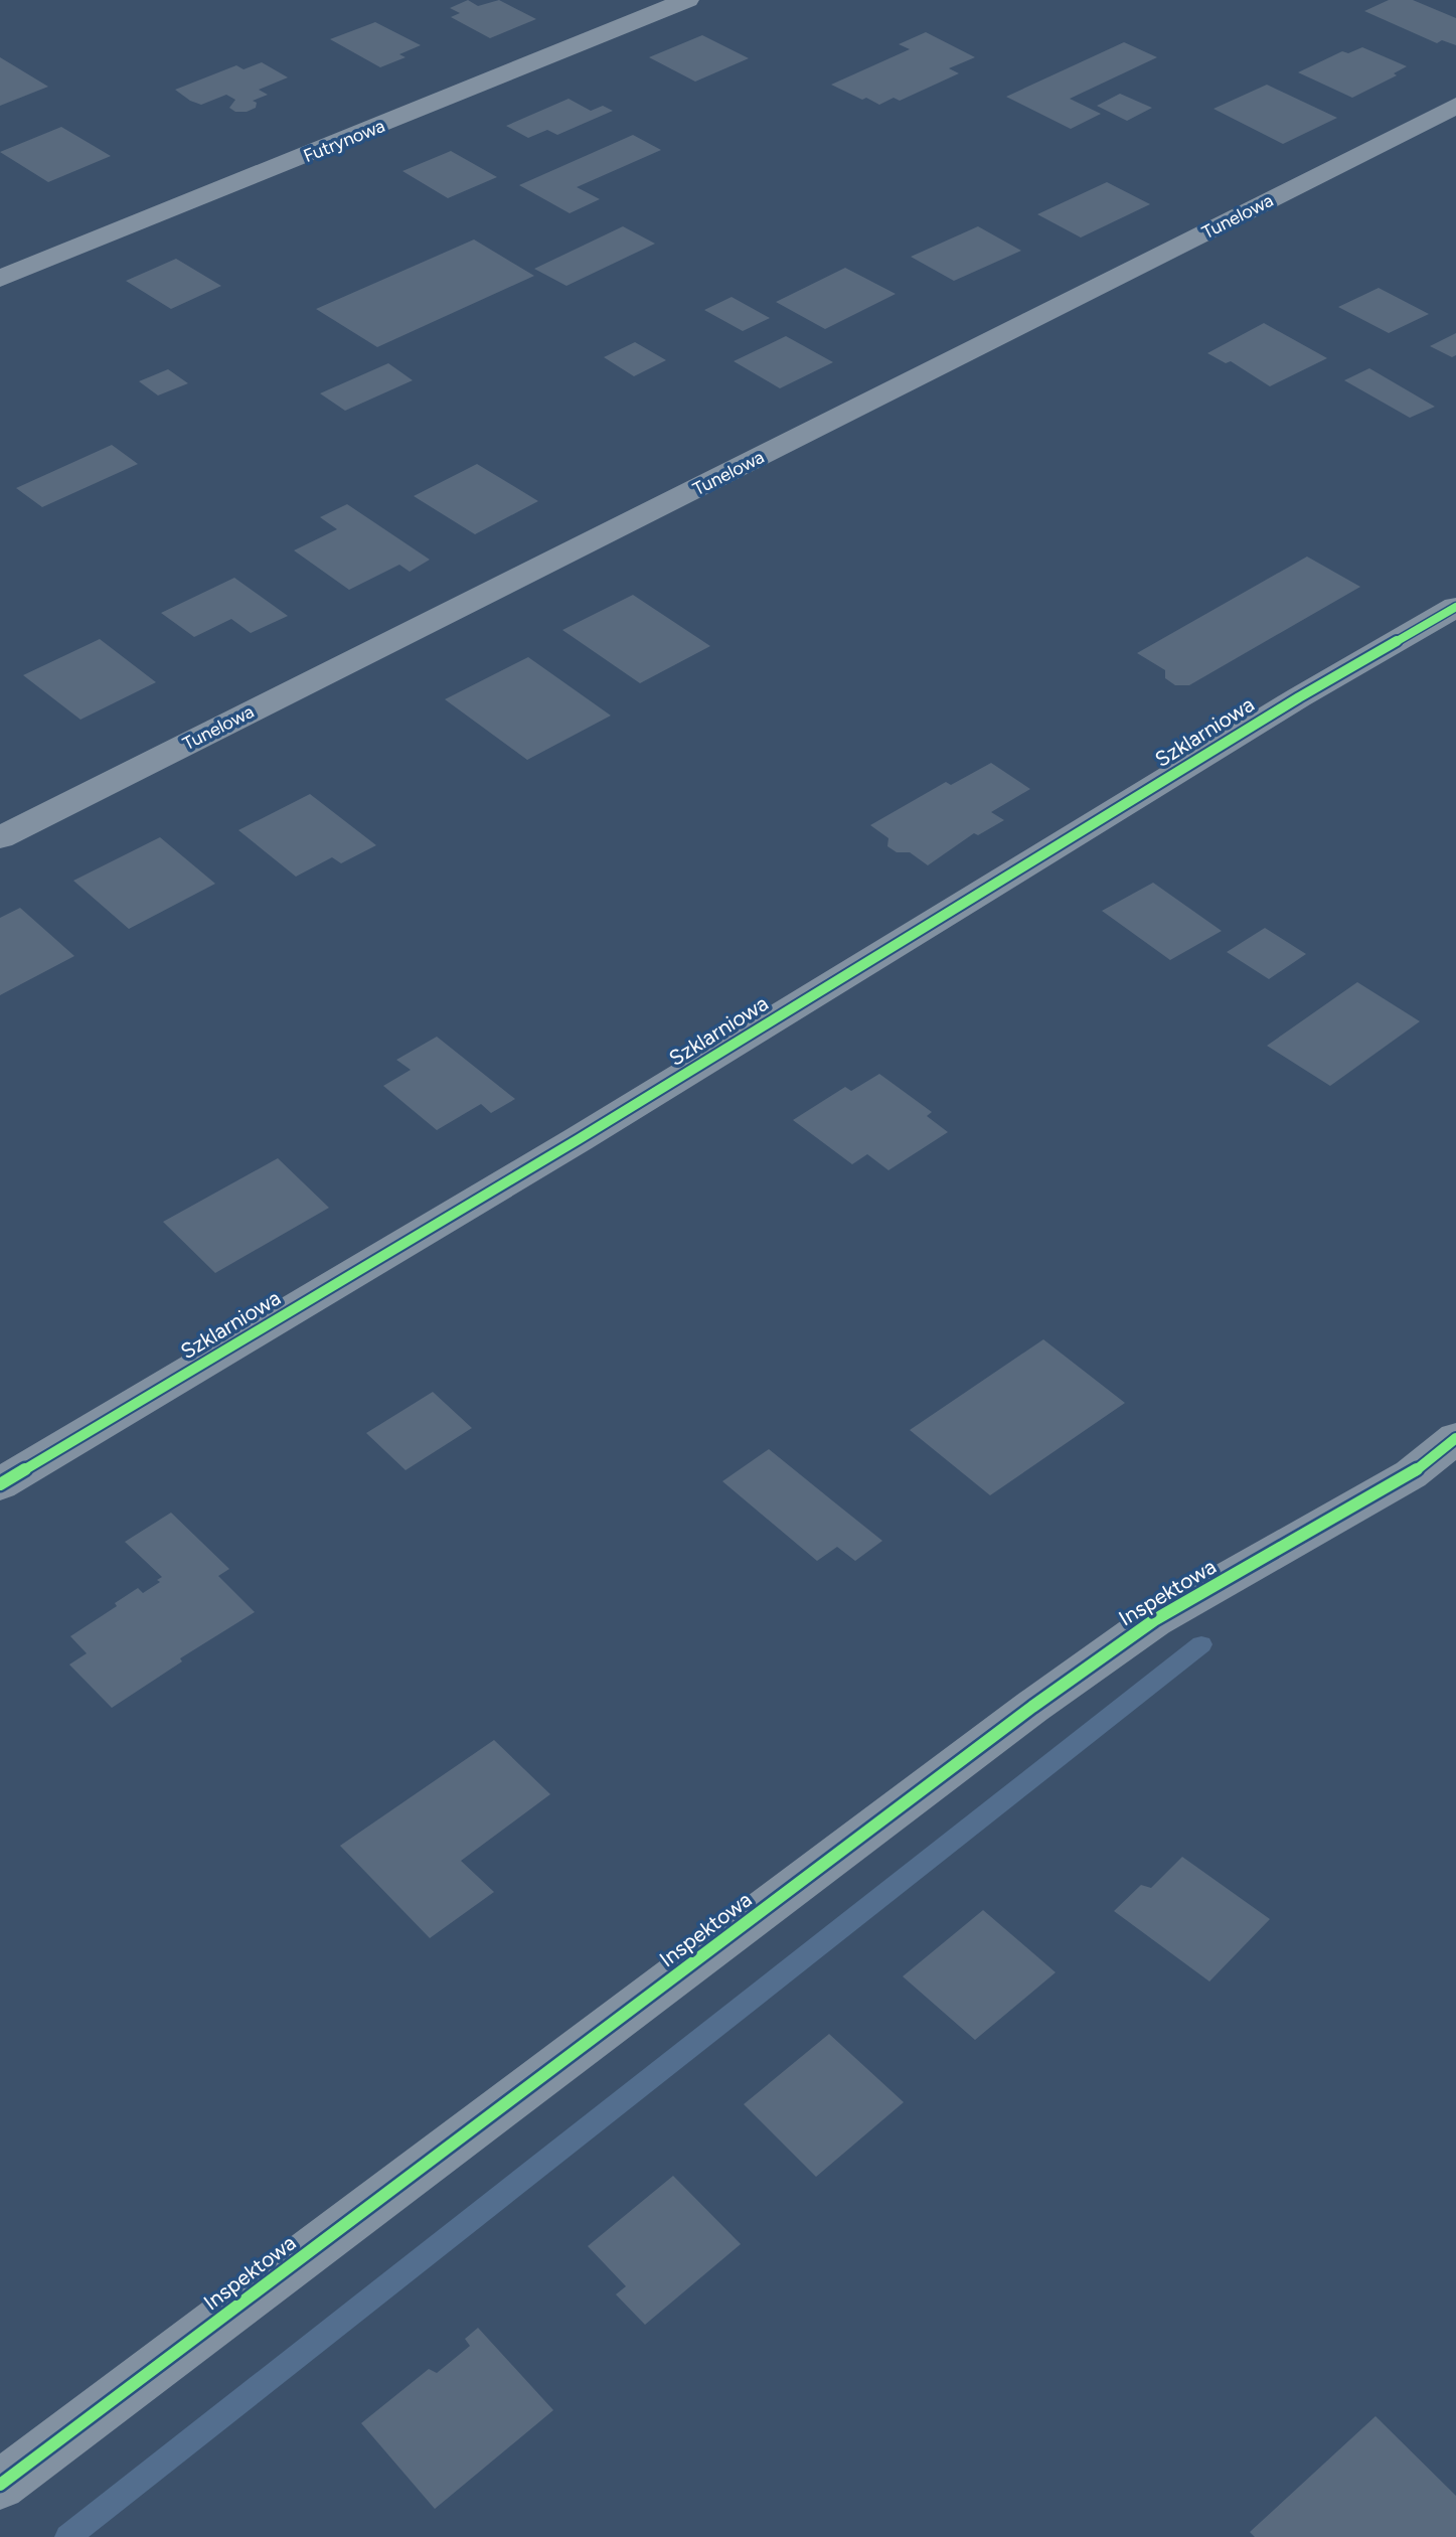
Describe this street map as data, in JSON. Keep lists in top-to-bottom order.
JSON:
{
  "streets": {
    "street": [
      "Futrynowa",
      "Tunelowa",
      "Szklarniowa",
      "Inspektowa"
    ]
  }
}
